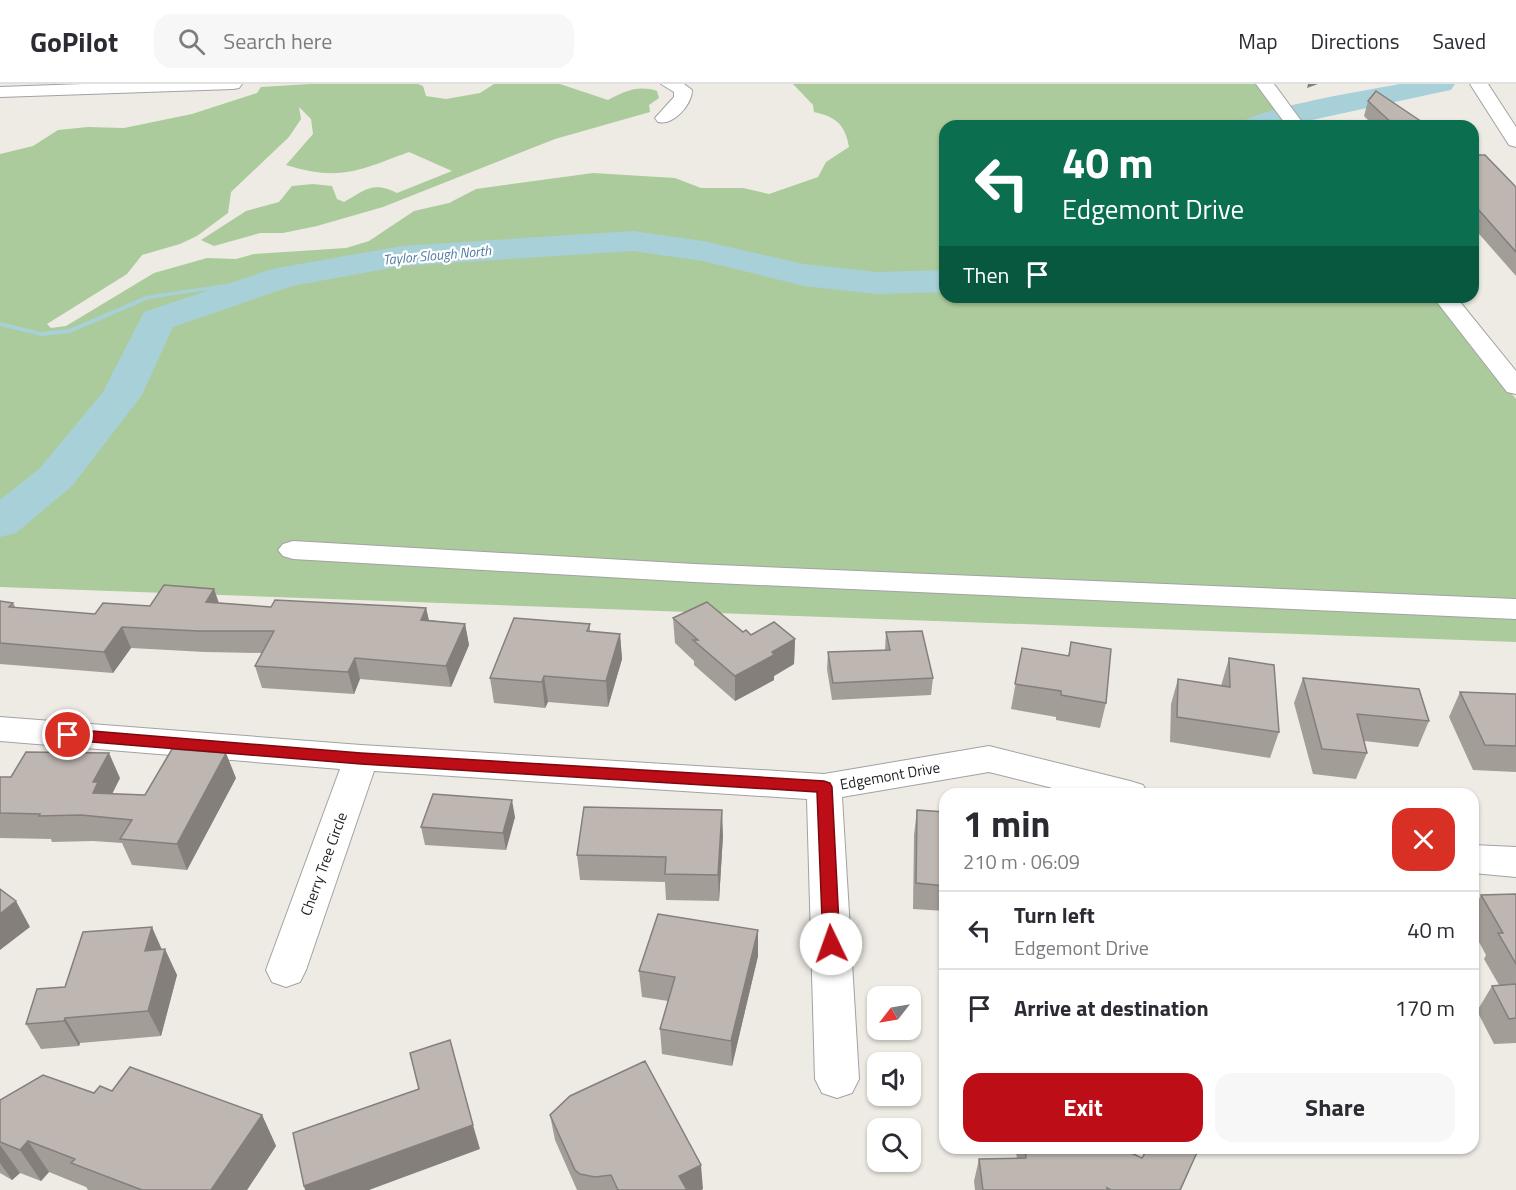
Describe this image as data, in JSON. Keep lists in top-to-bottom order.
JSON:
{
  "streets": {
    "street": ["Edgemont Drive", "Cherry Tree Circle"]
  },
  "crossings": [
    ["Edgemont Drive", "Cherry Tree Circle"]
  ],
  "water": ["Taylor Slough North"],
  "north": "bottom left",
  "page": {
    "header": "GoPilot",
    "search": "Search here",
    "nav": ["Map", "Directions", "Saved"],
    "turn": ["40 m", "Edgemont Drive"],
    "then": "Then",
    "heading": ["1 min", "210 m · 06:09"],
    "list": [
      {
        "name": "Turn left",
        "note": "Edgemont Drive",
        "value": "40 m"
      },
      {
        "name": "Arrive at destination",
        "value": "170 m"
      }
    ],
    "buttons": ["Exit", "Share"]
  }
}
